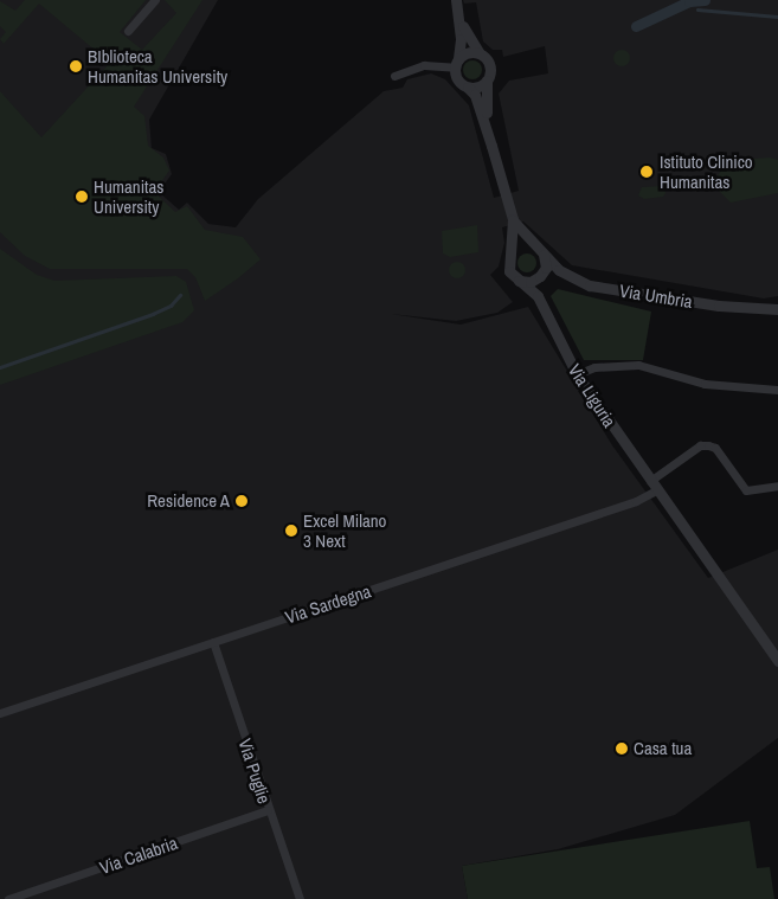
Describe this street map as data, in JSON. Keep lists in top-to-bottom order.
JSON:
{
  "streets": {
    "street": [
      "Via Umbria",
      "Via Liguria",
      "Via Sardegna",
      "Via Puglie",
      "Via Calabria"
    ]
  },
  "crossings": [
    ["Via Umbria", "Via Liguria"],
    ["Via Liguria", "Via Sardegna"],
    ["Via Sardegna", "Via Puglie"],
    ["Via Puglie", "Via Calabria"]
  ],
  "places": [
    "BIblioteca Humanitas University",
    "Istituto Clinico Humanitas",
    "Humanitas University",
    "Residence A",
    "Excel Milano 3 Next",
    "Casa tua"
  ]
}
